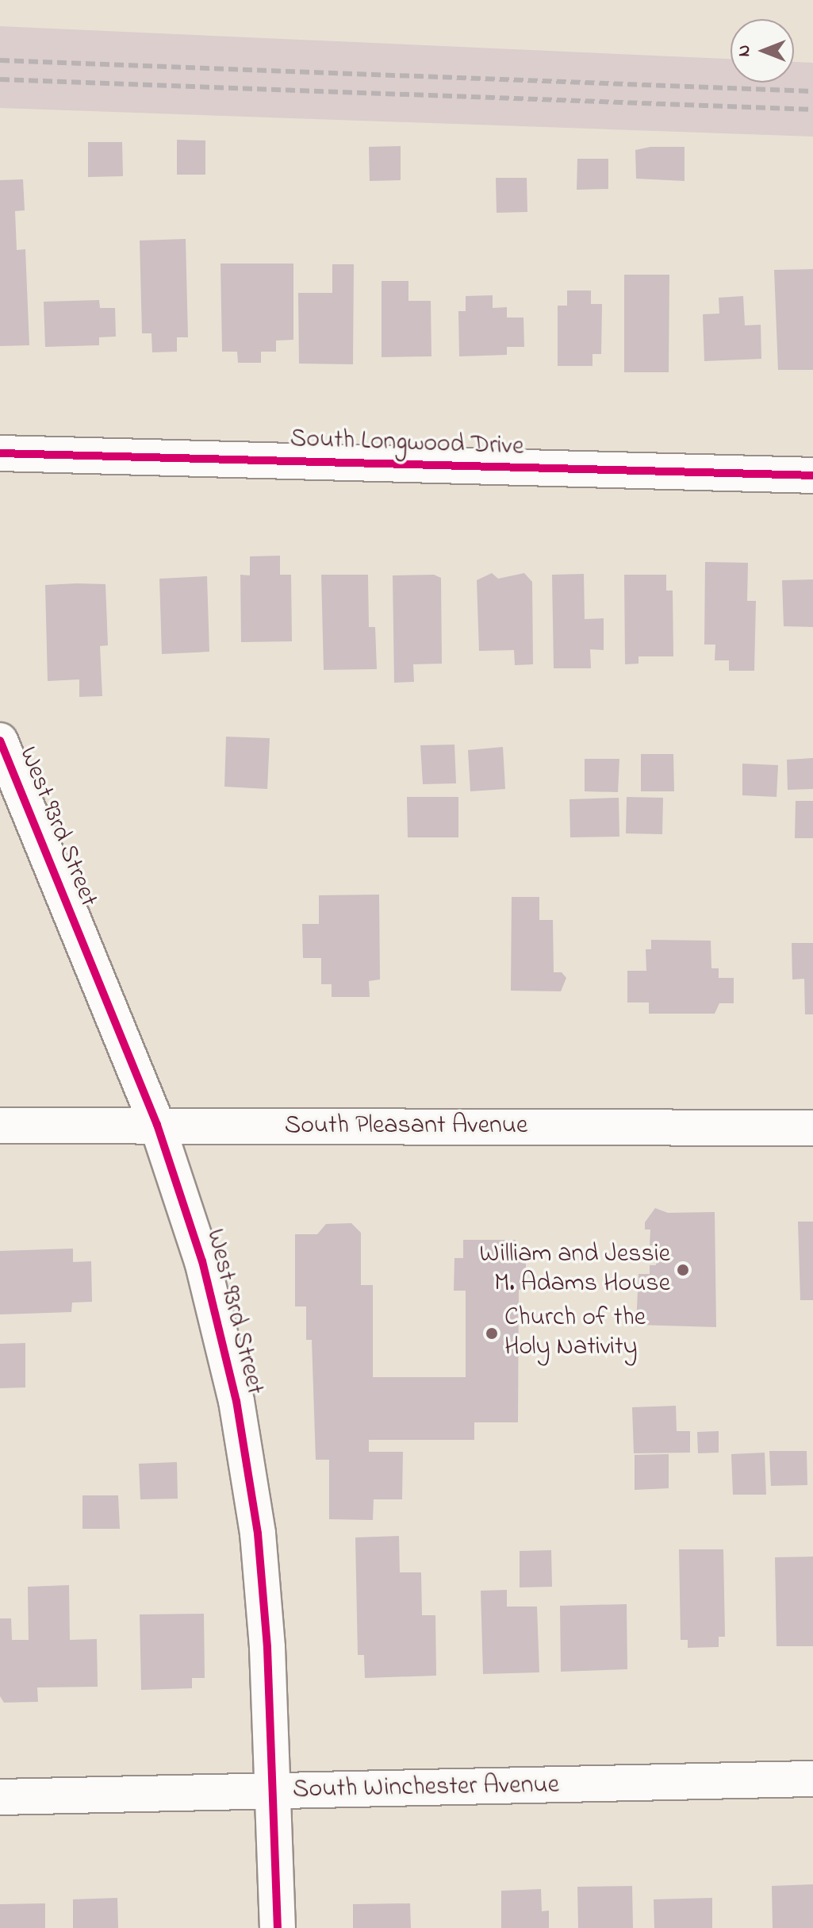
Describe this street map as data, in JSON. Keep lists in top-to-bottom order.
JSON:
{
  "streets": {
    "street": [
      "South Longwood Drive",
      "West 93rd Street",
      "South Pleasant Avenue",
      "South Winchester Avenue"
    ]
  },
  "crossings": [
    ["West 93rd Street", "South Pleasant Avenue"],
    ["West 93rd Street", "South Winchester Avenue"]
  ],
  "places": ["William and Jessie M. Adams House", "Church of the Holy Nativity"],
  "north": "left"
}
